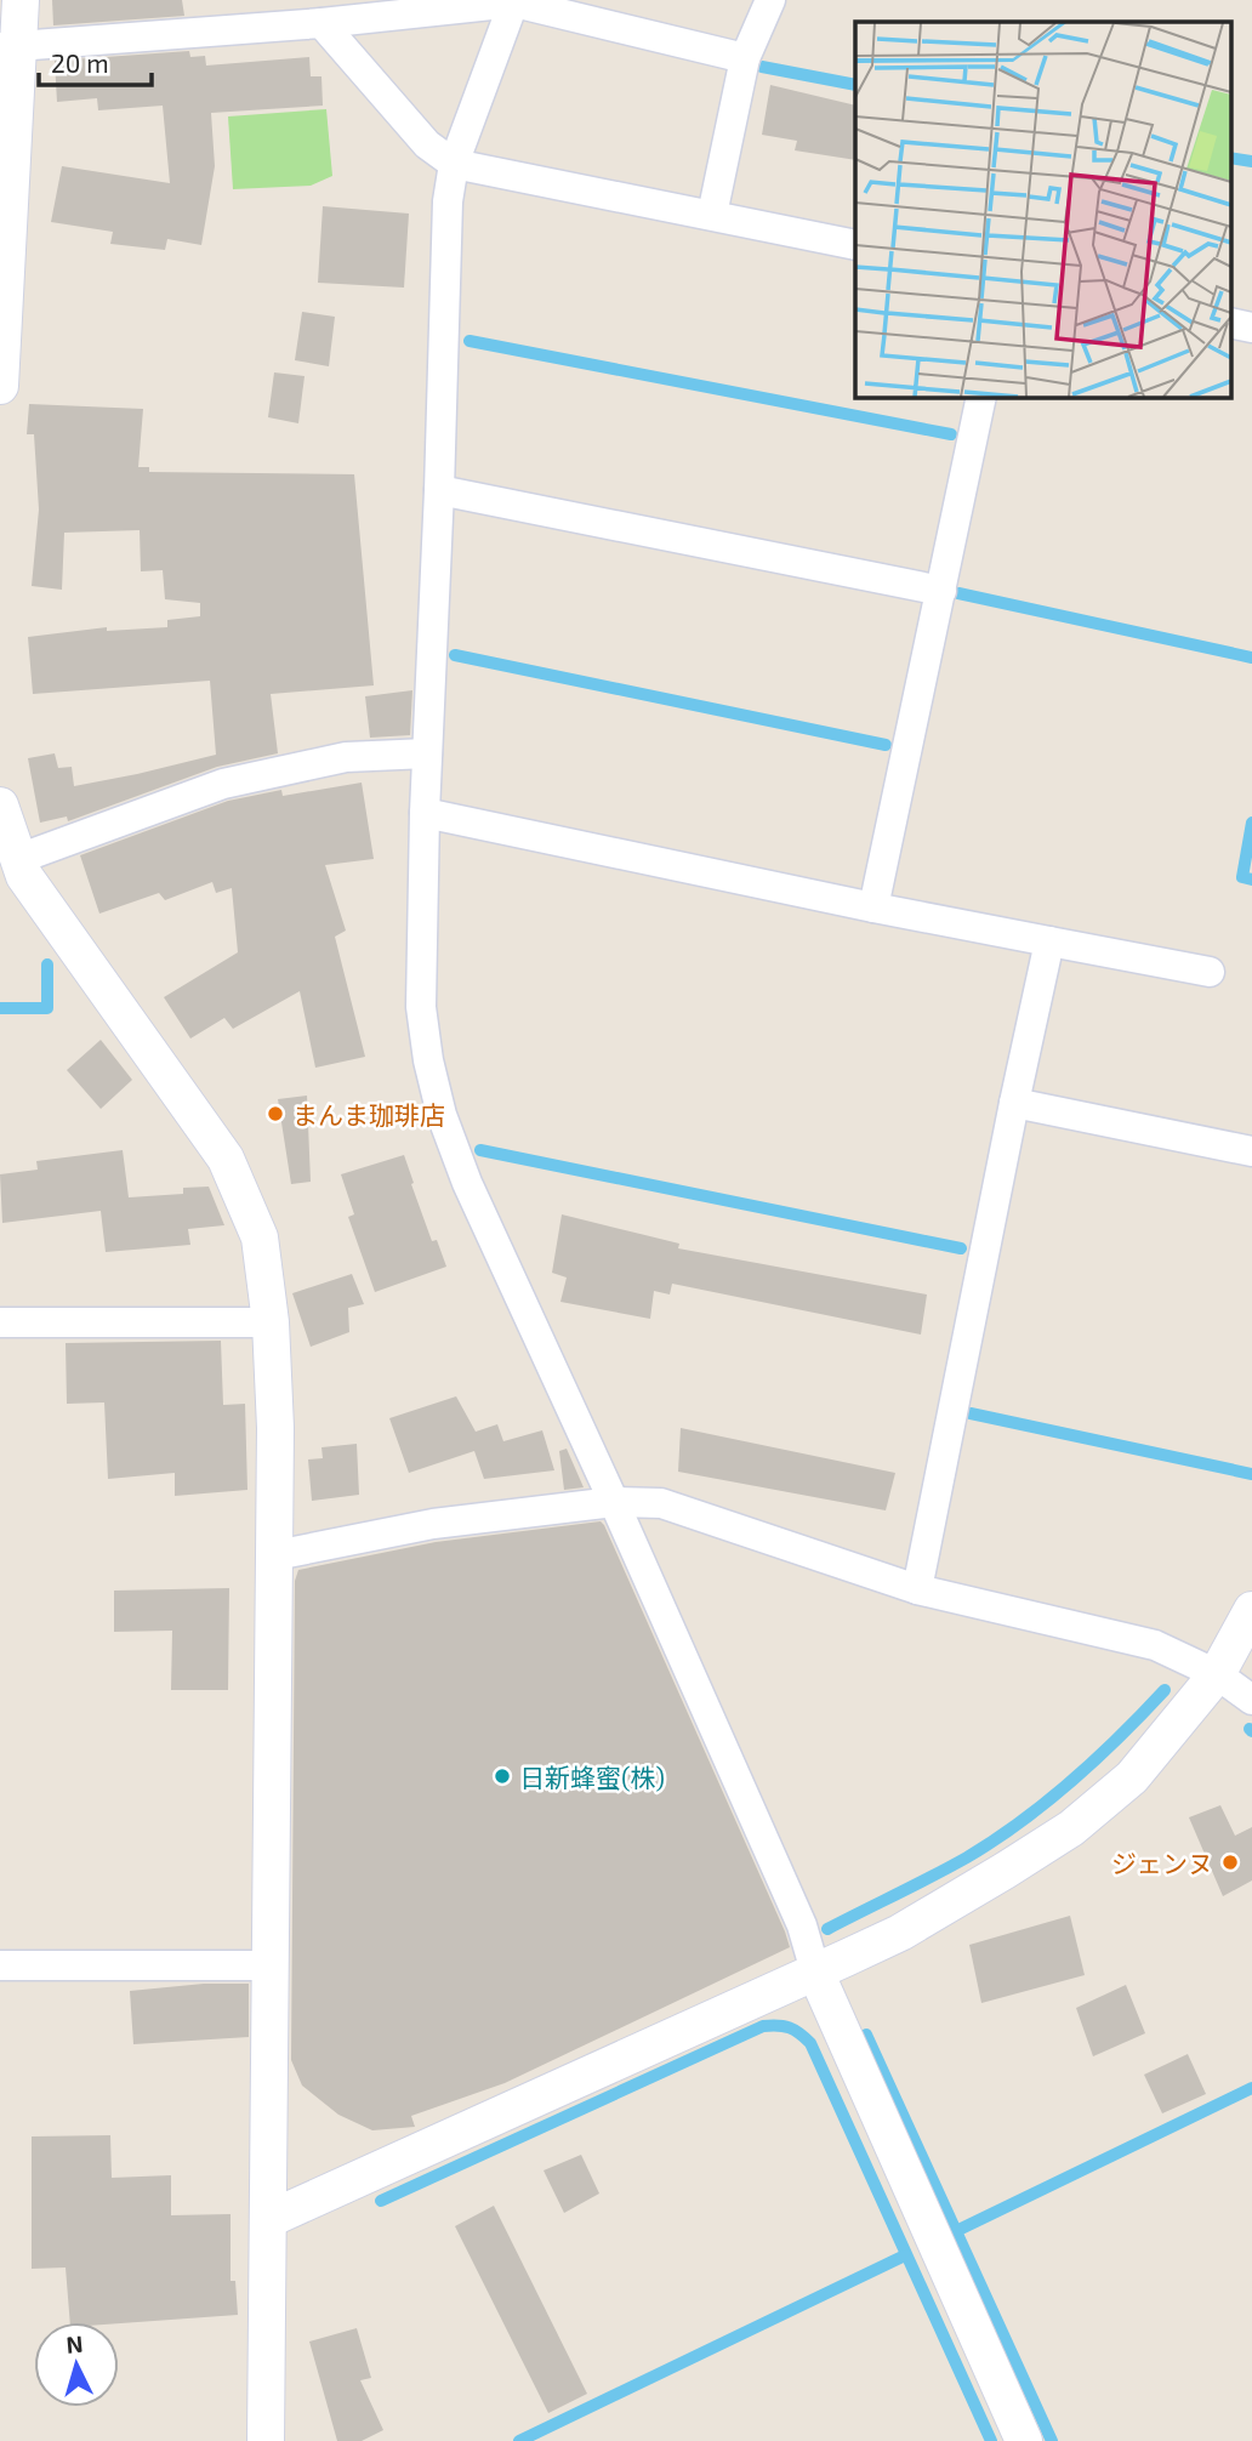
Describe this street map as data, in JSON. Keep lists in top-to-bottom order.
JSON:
{
  "places": ["まんま珈琲店", "日新蜂蜜(株)", "ジェンヌ"],
  "scale_bar": "20 m",
  "north": "top"
}
